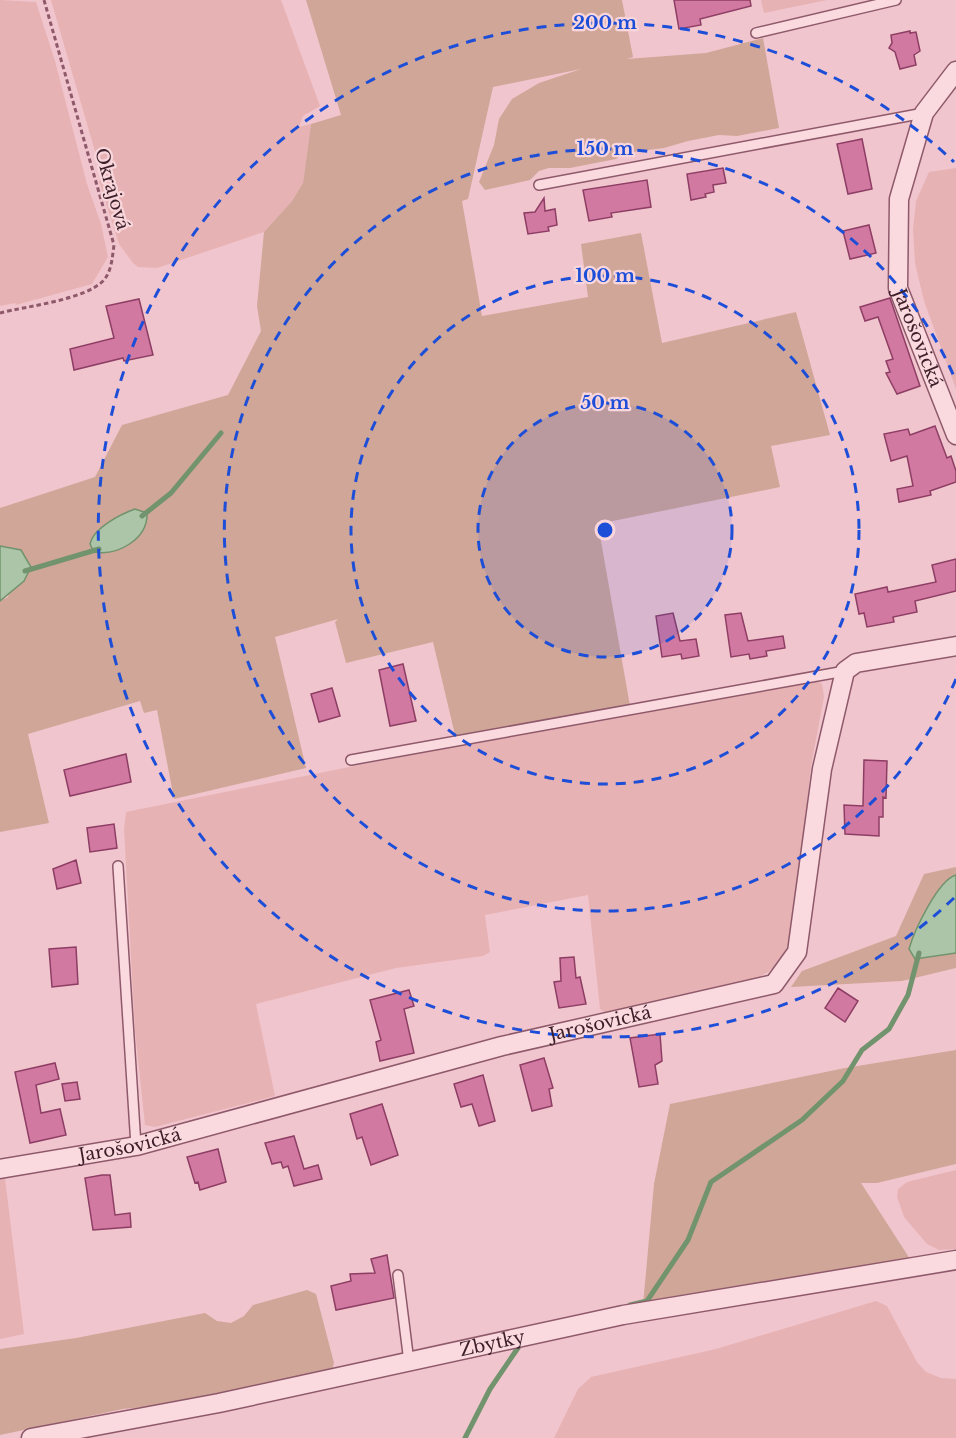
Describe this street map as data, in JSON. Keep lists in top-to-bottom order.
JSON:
{
  "streets": {
    "street": ["Jarošovická", "Zbytky"],
    "path": ["Okrajová"]
  },
  "rings": [
    "200 m",
    "150 m",
    "100 m",
    "50 m"
  ]
}
